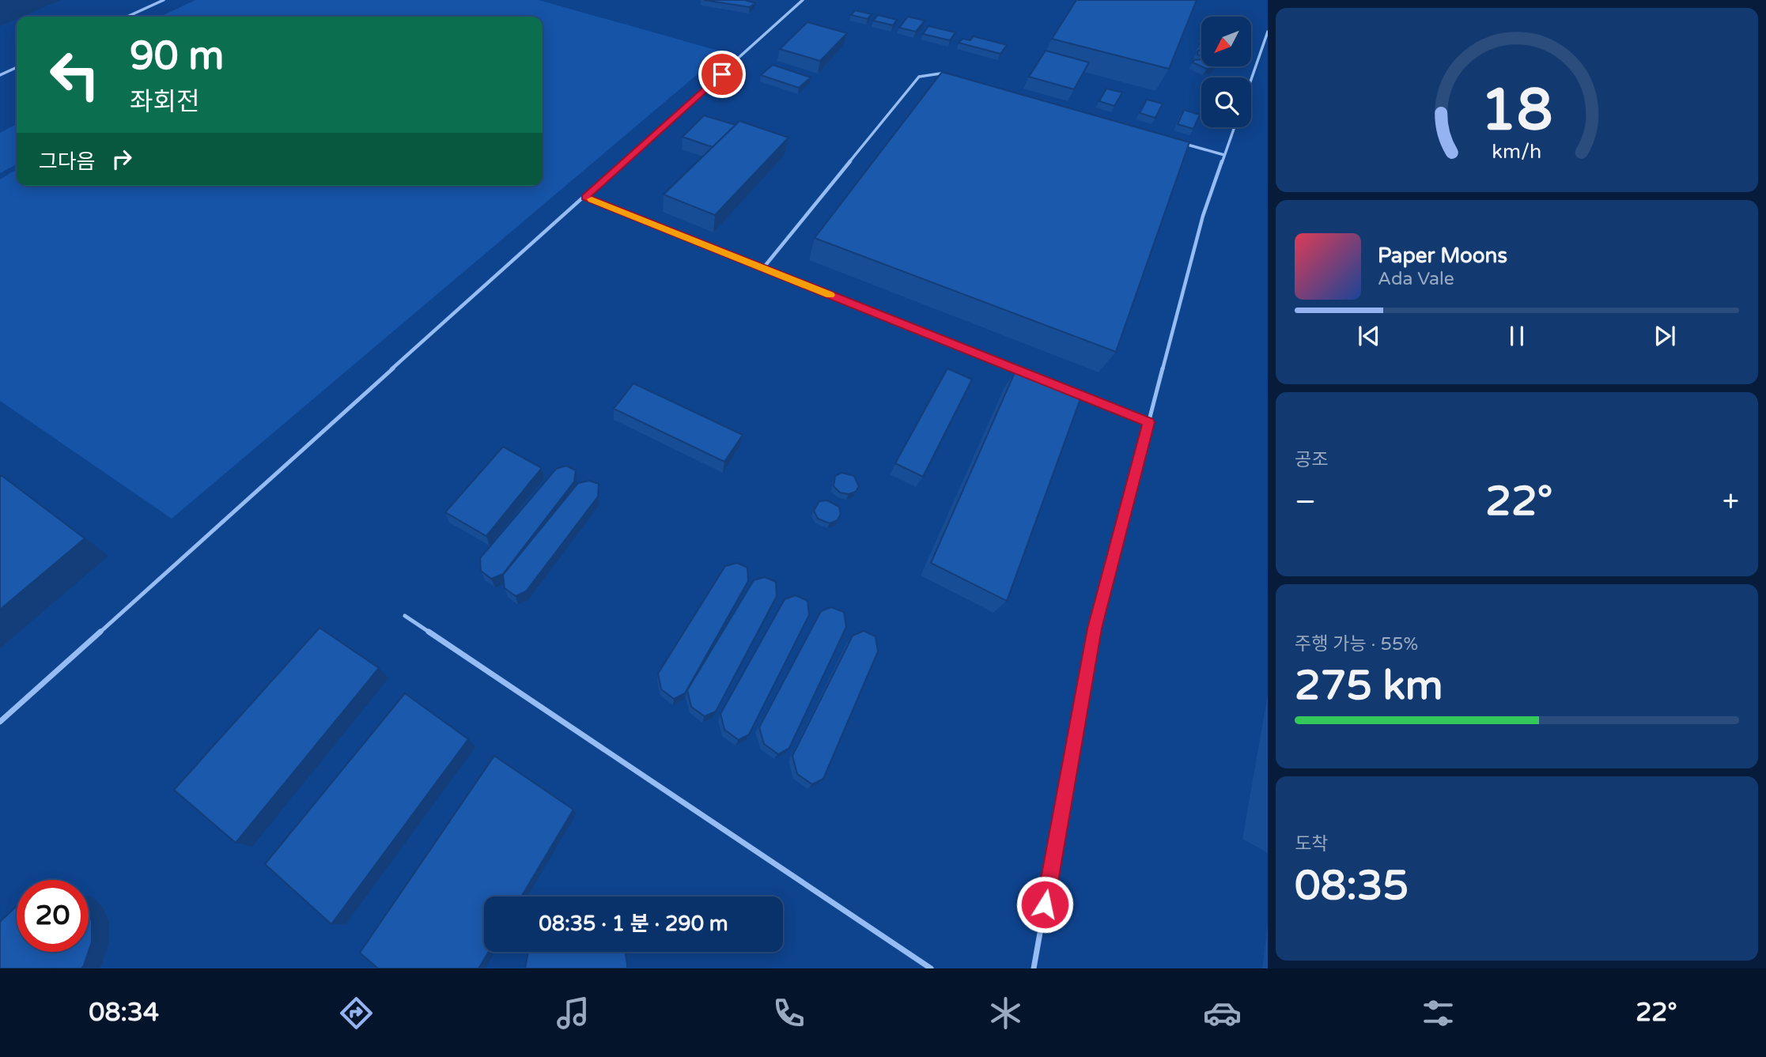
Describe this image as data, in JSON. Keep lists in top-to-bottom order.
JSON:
{
  "north": "bottom left",
  "page": {
    "turn": ["90 m", "좌회전"],
    "then": "그다음",
    "song": ["Paper Moons", "Ada Vale"],
    "tile": [
      "공조",
      ["주행 가능 · 55%", "275 km"],
      ["도착", "08:35"]
    ],
    "heat": ["−", "22°", "+"],
    "limit": "20",
    "trip": "08:35 · 1 분 · 290 m",
    "tabs": ["08:34", "22°"],
    "gauge": ["18", "km/h"]
  }
}
